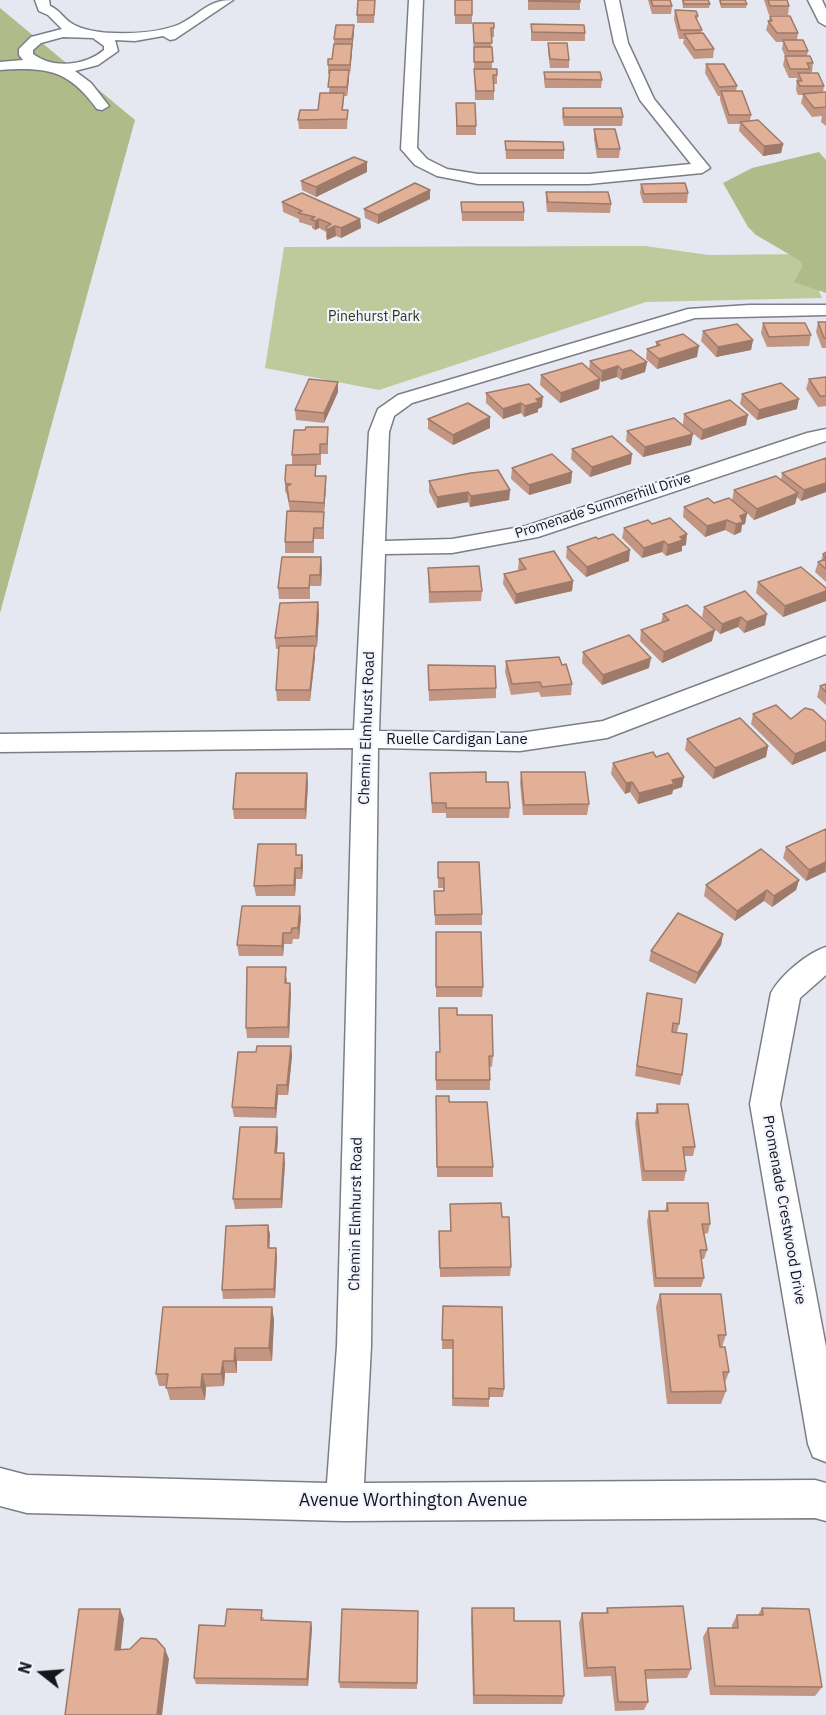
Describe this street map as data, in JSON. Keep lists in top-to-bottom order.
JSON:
{
  "streets": {
    "street": [
      "Promenade Summerhill Drive",
      "Chemin Elmhurst Road",
      "Ruelle Cardigan Lane",
      "Promenade Crestwood Drive",
      "Avenue Worthington Avenue"
    ]
  },
  "crossings": [
    ["Promenade Summerhill Drive", "Chemin Elmhurst Road"],
    ["Chemin Elmhurst Road", "Ruelle Cardigan Lane"],
    ["Chemin Elmhurst Road", "Avenue Worthington Avenue"]
  ],
  "parks": ["Pinehurst Park"],
  "north": "left"
}
